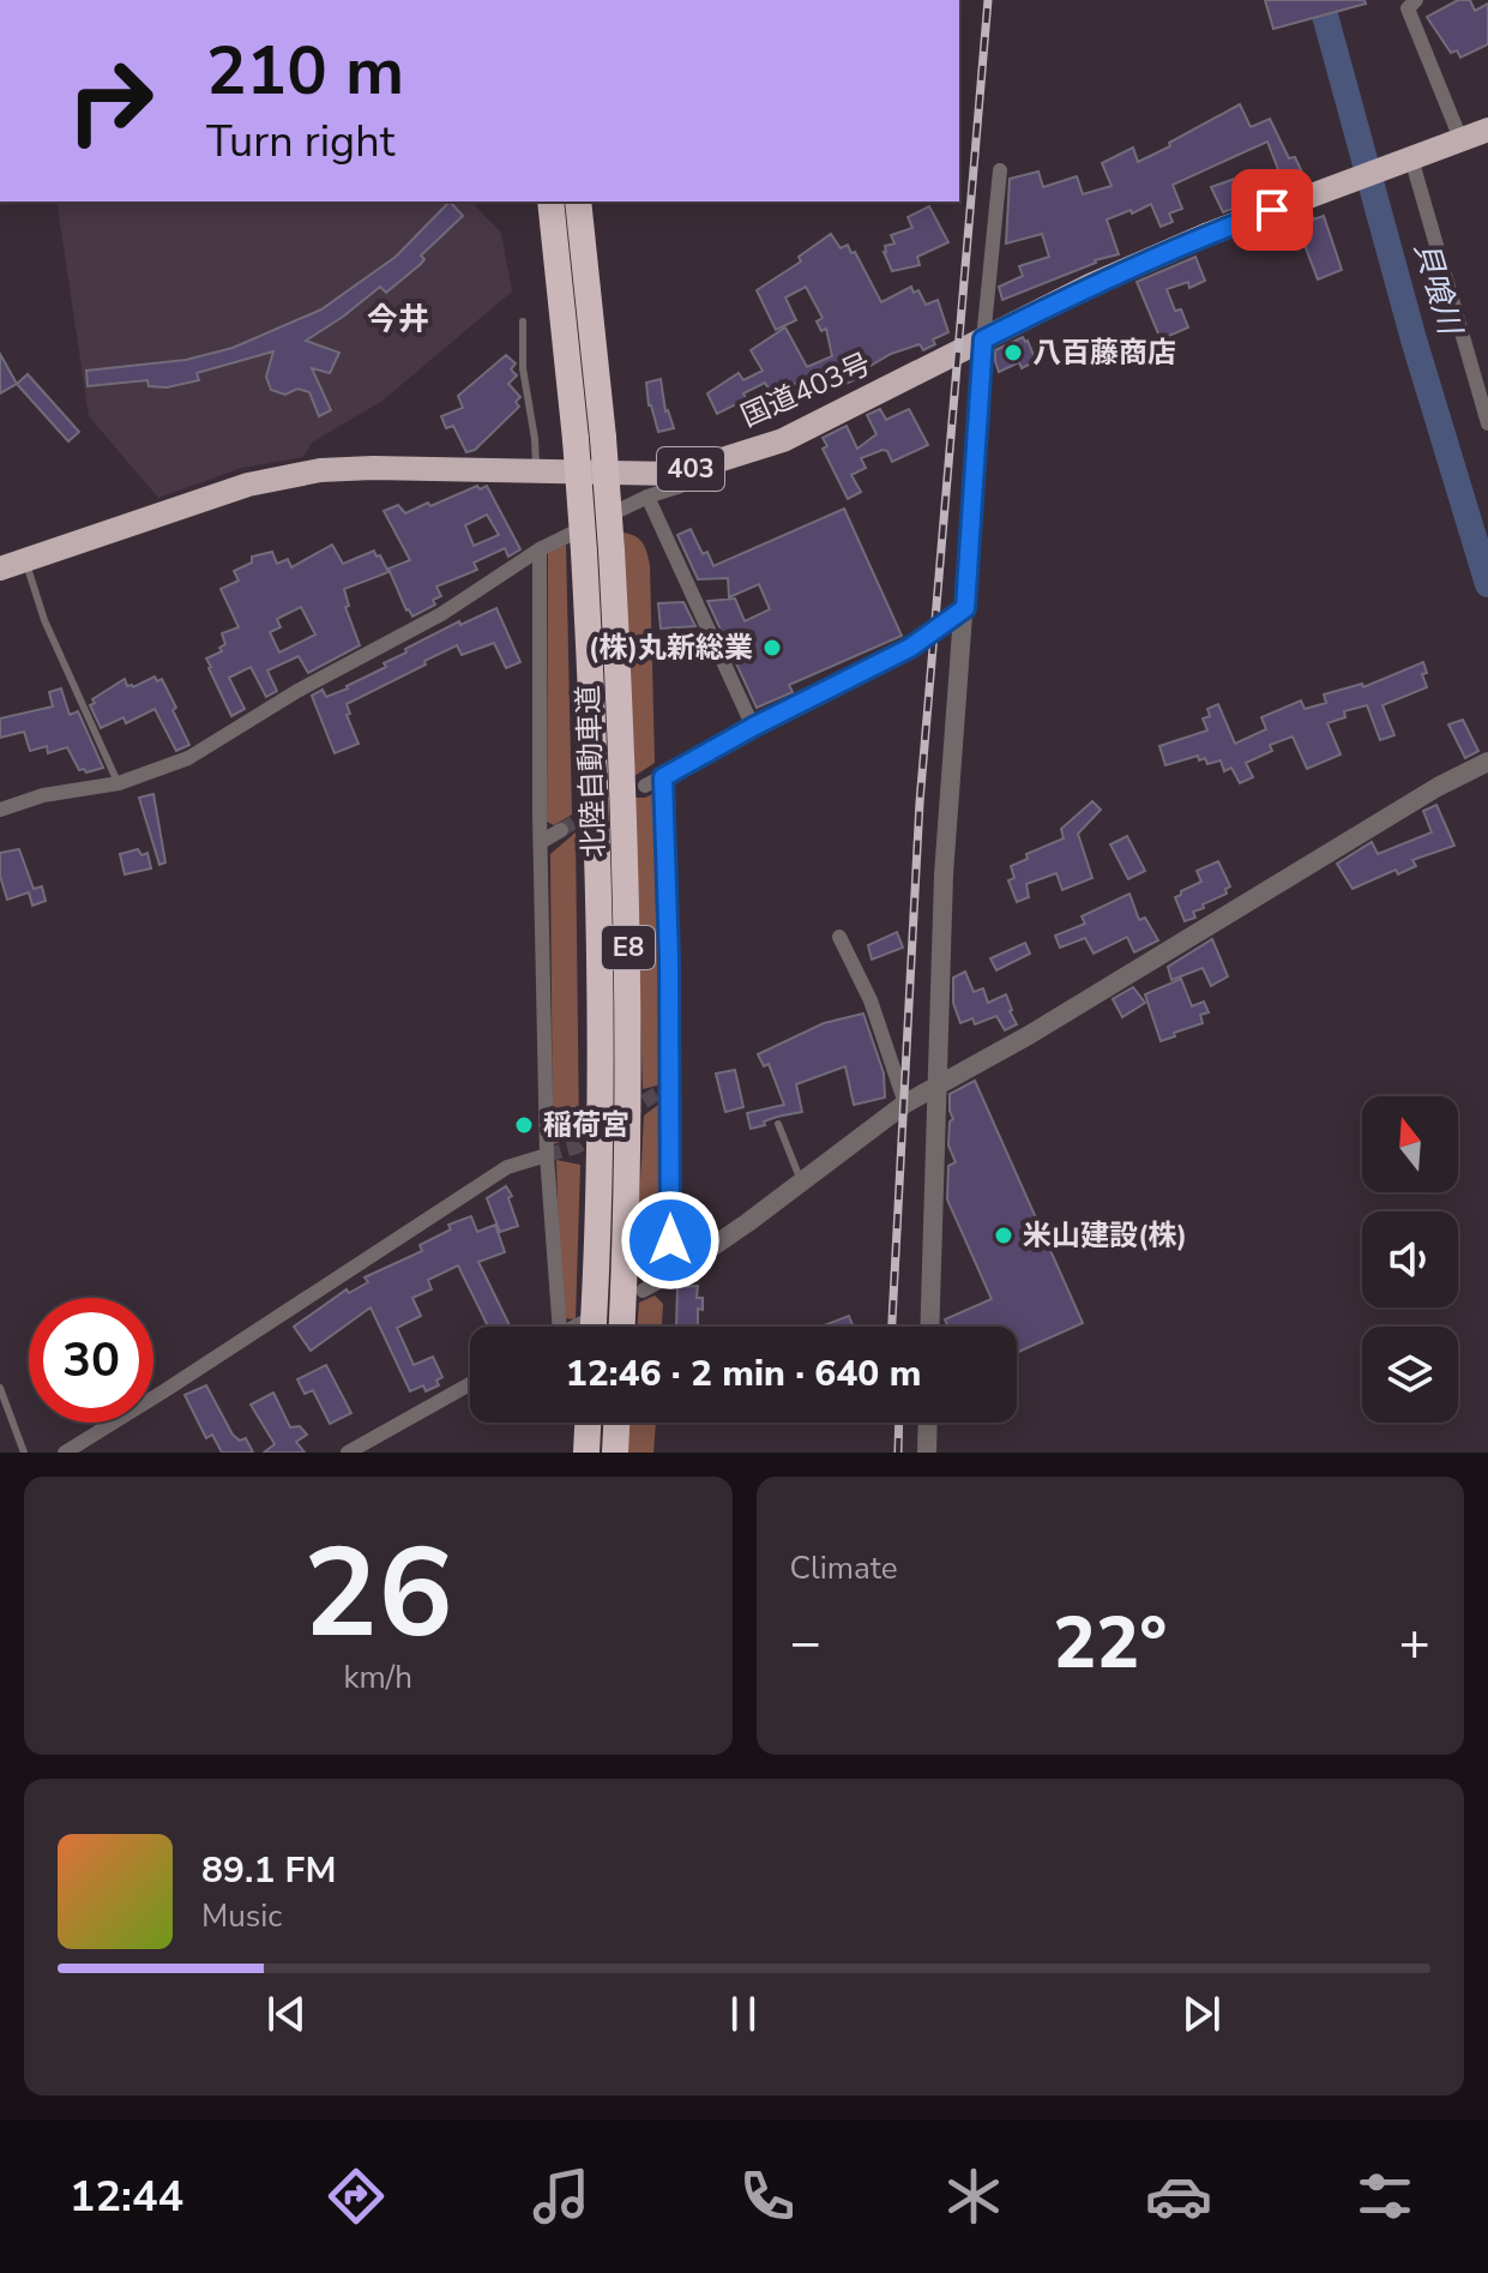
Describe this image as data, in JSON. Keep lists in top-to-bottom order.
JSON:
{
  "streets": {
    "highway": [
      "国道403号",
      "403",
      "北陸自動車道",
      "E8"
    ]
  },
  "districts": ["今井"],
  "water": ["貝喰川"],
  "places": [
    "八百藤商店",
    "(株)丸新総業",
    "稲荷宮",
    "米山建設(株)"
  ],
  "north": "top",
  "page": {
    "turn": ["210 m", "Turn right"],
    "limit": "30",
    "trip": "12:46 · 2 min · 640 m",
    "tile": [
      ["26", "km/h"],
      "Climate"
    ],
    "heat": ["−", "22°", "+"],
    "song": ["89.1 FM", "Music"],
    "tabs": "12:44"
  }
}
